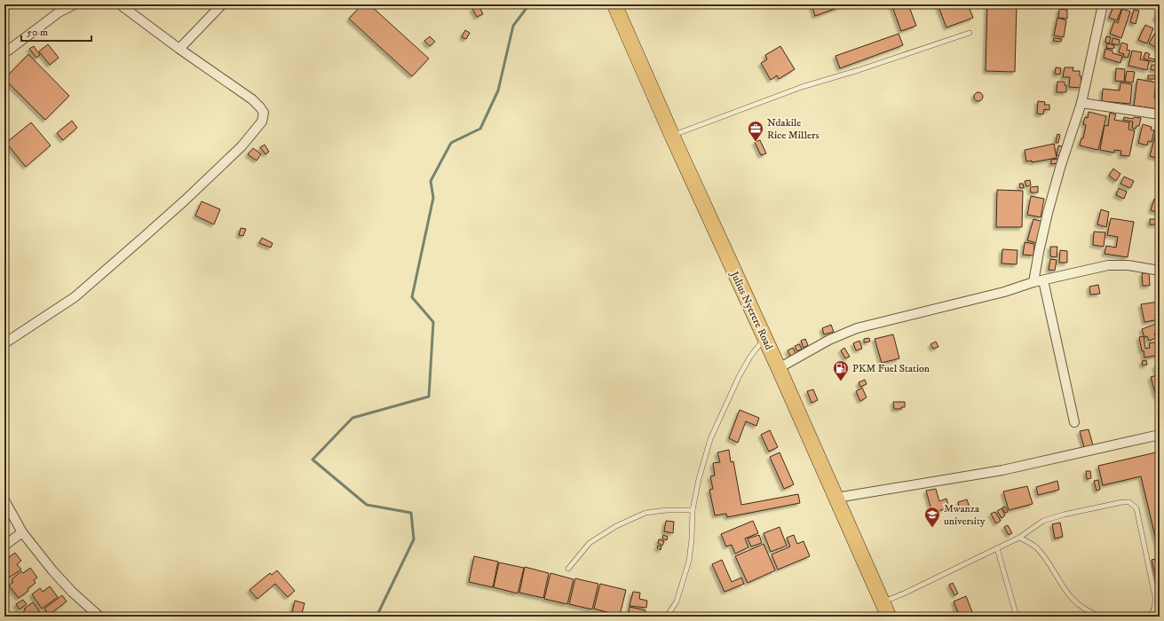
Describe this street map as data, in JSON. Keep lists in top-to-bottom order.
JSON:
{
  "streets": {
    "highway": ["Julius Nyerere Road"]
  },
  "places": {
    "office": ["Ndakile Rice Millers"],
    "fuel station": ["PKM Fuel Station"],
    "school or university": ["Mwanza university"]
  },
  "scale_bar": "50 m"
}
